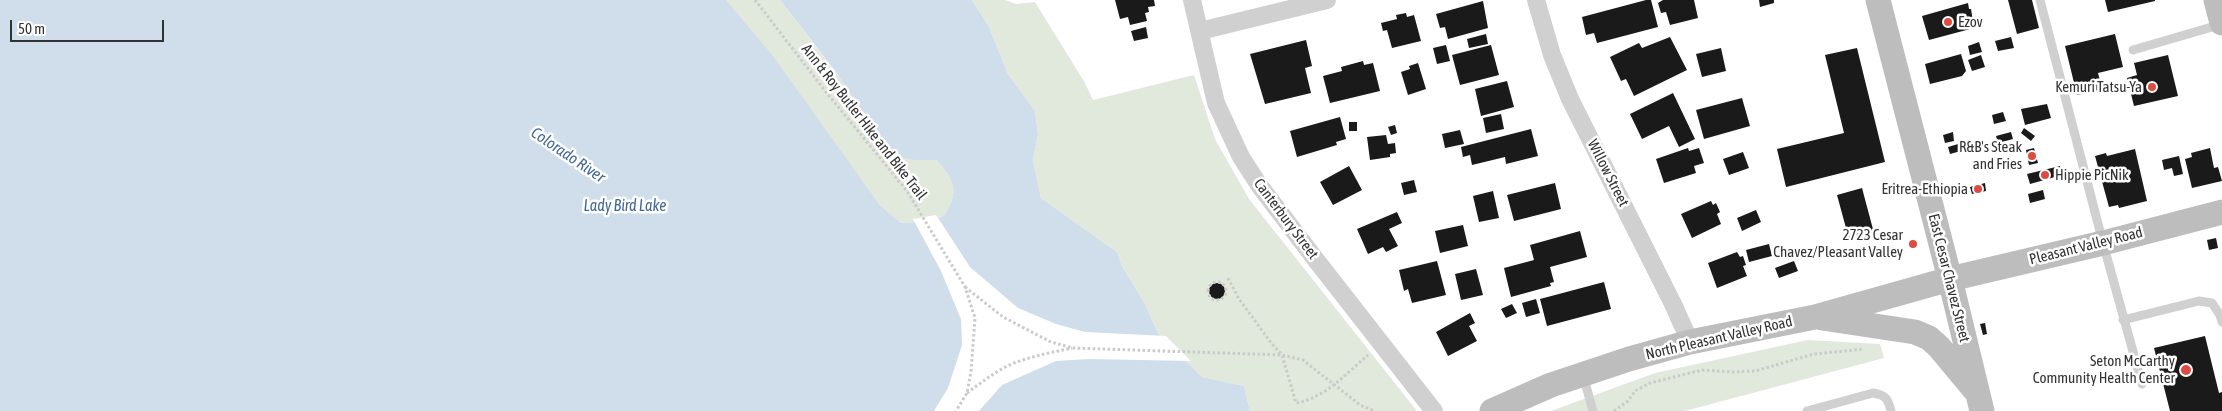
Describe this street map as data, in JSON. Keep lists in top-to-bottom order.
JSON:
{
  "streets": {
    "main road": ["Pleasant Valley Road", "East Cesar Chavez Street", "North Pleasant Valley Road"],
    "street": ["Willow Street", "Canterbury Street"],
    "path": ["Ann & Roy Butler Hike and Bike Trail"]
  },
  "crossings": [
    ["Willow Street", "North Pleasant Valley Road"],
    ["Pleasant Valley Road", "East Cesar Chavez Street"],
    ["Pleasant Valley Road", "North Pleasant Valley Road"],
    ["East Cesar Chavez Street", "North Pleasant Valley Road"]
  ],
  "water": ["Colorado River", "Lady Bird Lake"],
  "places": [
    "Ezov",
    "Kemuri Tatsu-Ya",
    "R&B's Steak and Fries",
    "Hippie PicNik",
    "Eritrea-Ethiopia",
    "2723 Cesar Chavez/Pleasant Valley",
    "Seton McCarthy Community Health Center"
  ],
  "scale_bar": "50 m"
}
